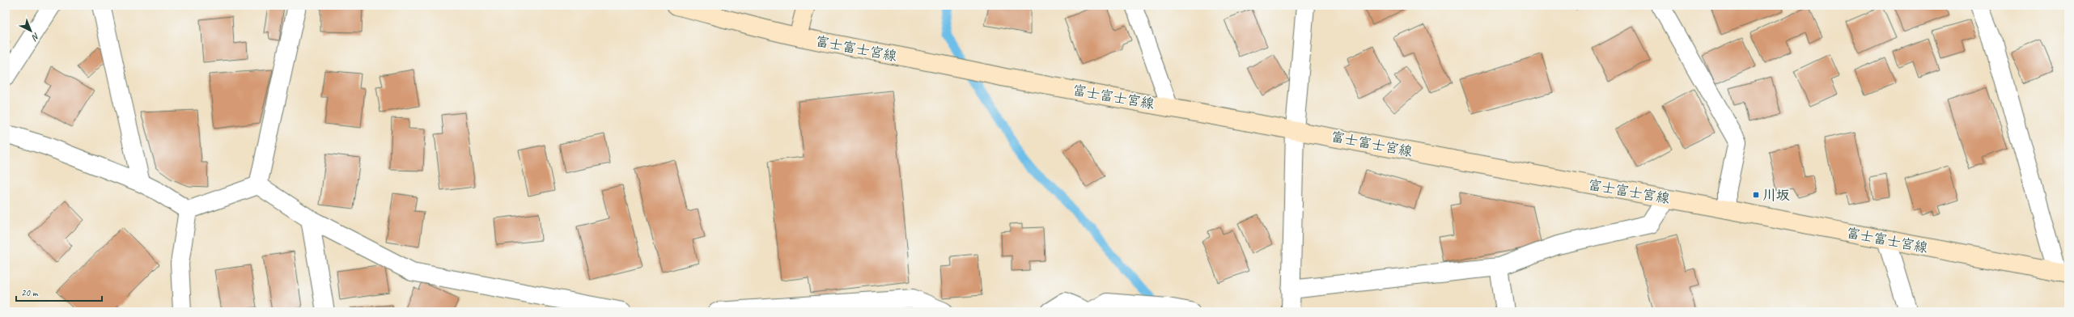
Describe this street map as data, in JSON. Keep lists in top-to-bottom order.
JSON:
{
  "streets": {
    "main road": ["富士富士宮線"]
  },
  "places": {
    "transit": ["川坂"]
  },
  "scale_bar": "20 m",
  "north": "bottom right"
}
